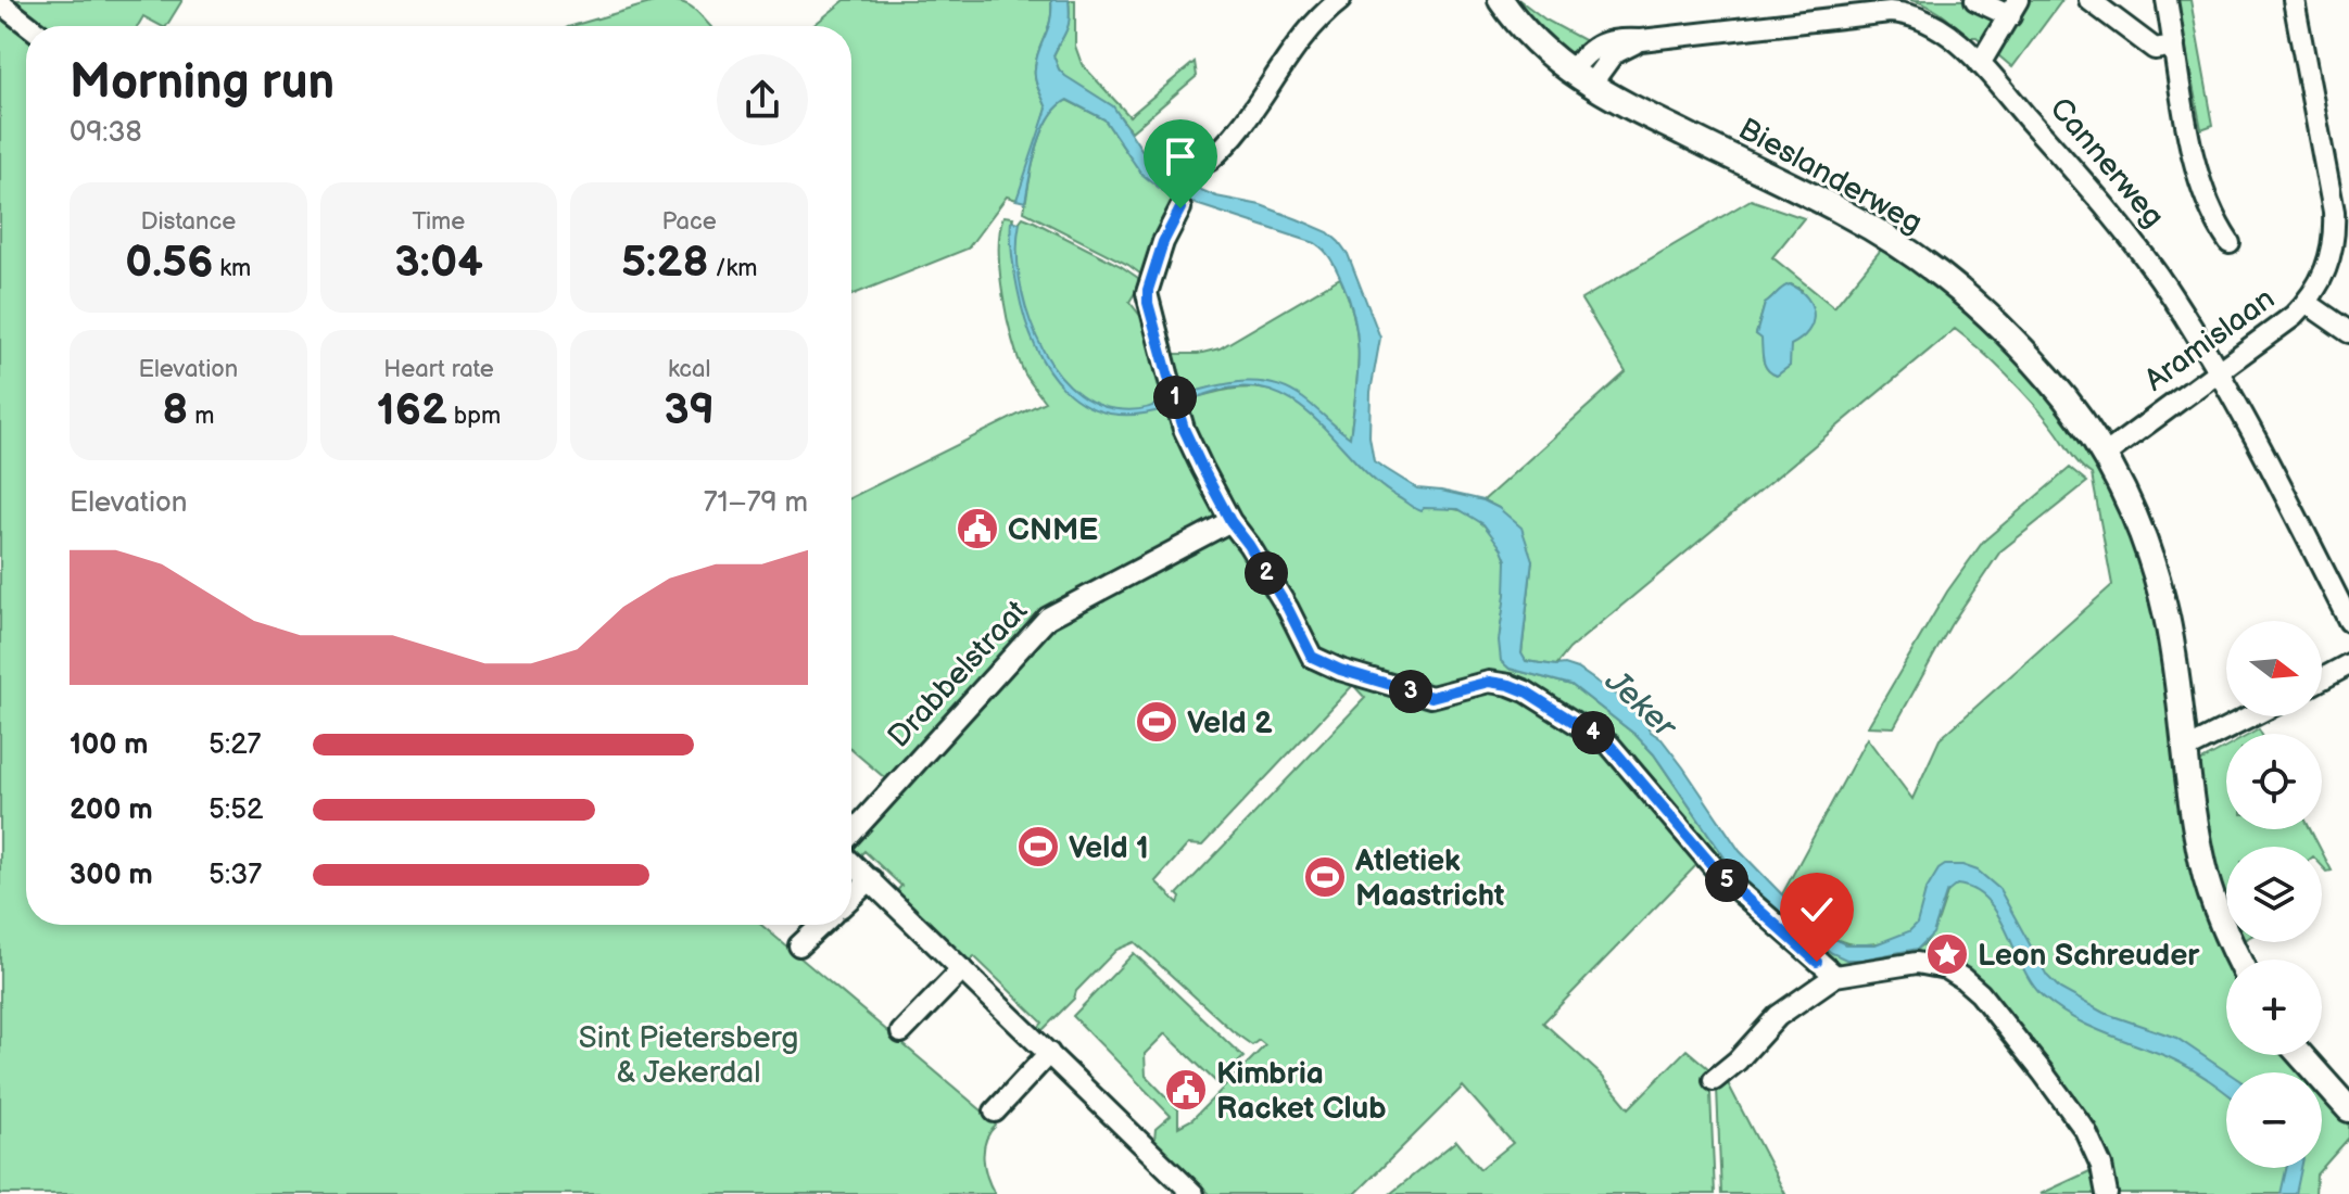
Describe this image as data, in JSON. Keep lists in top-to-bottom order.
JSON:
{
  "streets": {
    "main road": ["Bieslanderweg"],
    "street": ["Cannerweg", "Aramislaan", "Drabbelstraat"]
  },
  "crossings": [
    ["Cannerweg", "Bieslanderweg"],
    ["Cannerweg", "Aramislaan"],
    ["Bieslanderweg", "Aramislaan"]
  ],
  "water": ["Jeker"],
  "parks": ["Sint Pietersberg & Jekerdal"],
  "places": {
    "public building": ["CNME", "Kimbria Racket Club"],
    "sports": ["Veld 2", "Veld 1", "Atletiek Maastricht"],
    "place": ["Leon Schreuder"]
  },
  "north": "right",
  "page": {
    "heading": ["Morning run", "09:38"],
    "stats": [
      ["Distance", "0.56 km"],
      ["Time", "3:04"],
      ["Pace", "5:28 /km"],
      ["Elevation", "8 m"],
      ["Heart rate", "162 bpm"],
      ["kcal", "39"]
    ],
    "pins": [
      "1",
      "2",
      "3",
      "4",
      "5"
    ],
    "chart": ["Elevation", "71–79 m"],
    "map_buttons": ["+", "−"],
    "list": [
      {
        "name": "100 m",
        "note": "5:27"
      },
      {
        "name": "200 m",
        "note": "5:52"
      },
      {
        "name": "300 m",
        "note": "5:37"
      }
    ]
  }
}
